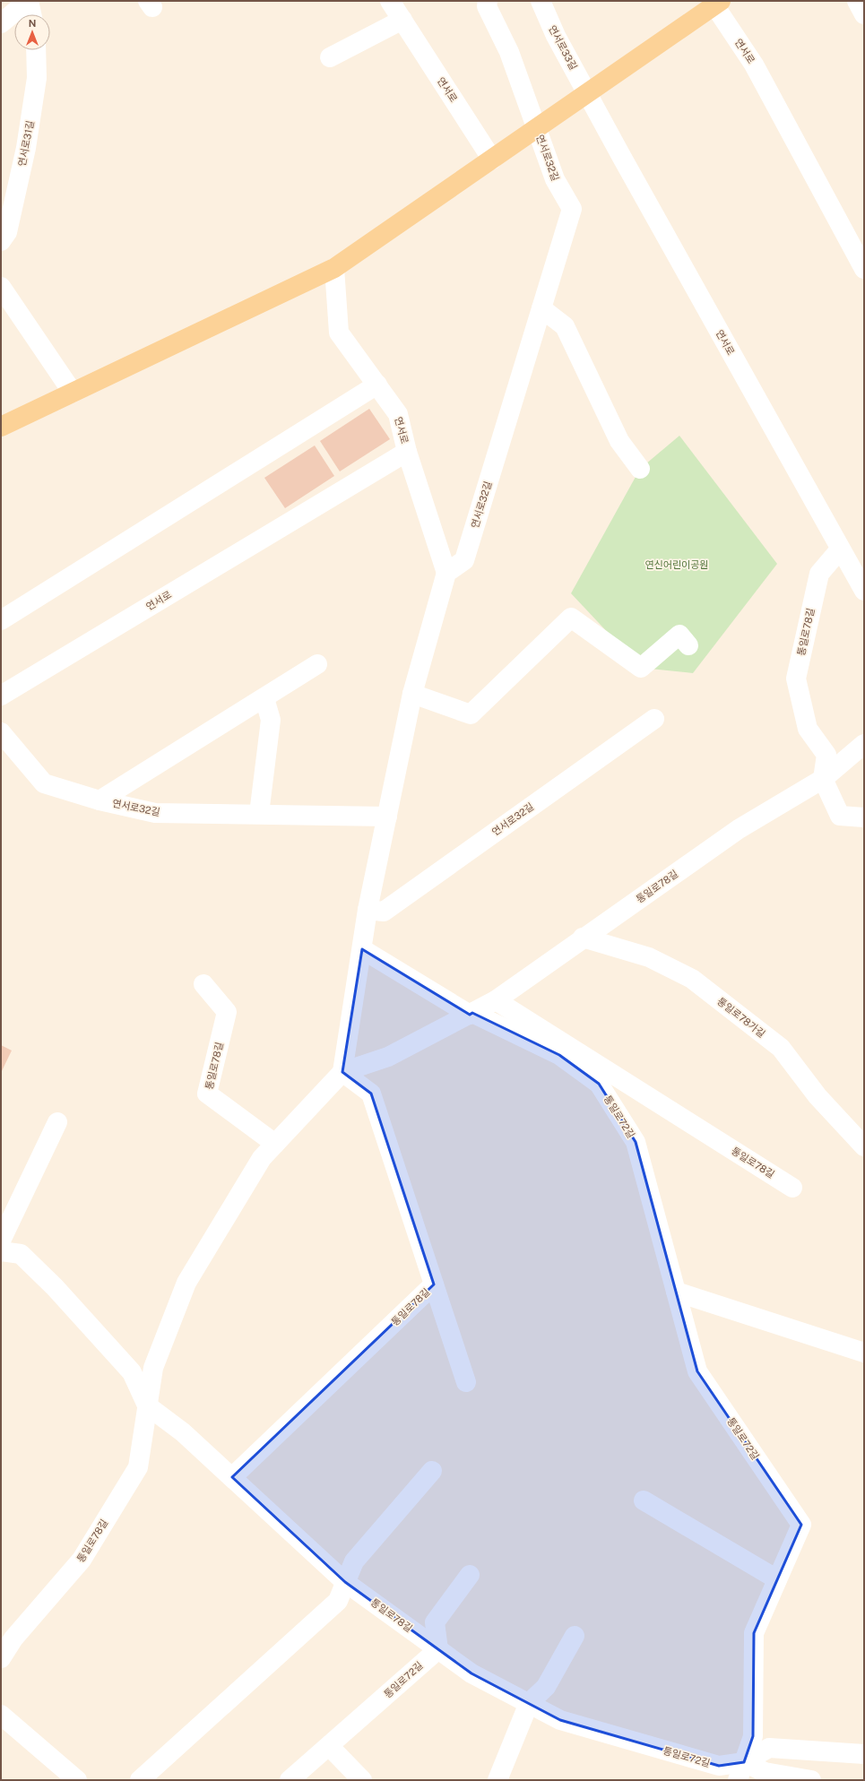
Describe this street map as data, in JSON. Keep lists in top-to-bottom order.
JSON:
{
  "streets": {
    "main road": ["연서로"],
    "street": [
      "연서로33길",
      "연서로31길",
      "연서로32길",
      "통일로78길",
      "통일로78가길",
      "통일로72길"
    ]
  },
  "crossings": [
    ["연서로33길", "연서로"],
    ["연서로", "연서로32길"],
    ["연서로", "통일로78길"],
    ["통일로78길", "통일로78가길"],
    ["통일로78길", "통일로72길"]
  ],
  "parks": ["연신어린이공원"],
  "north": "top"
}
